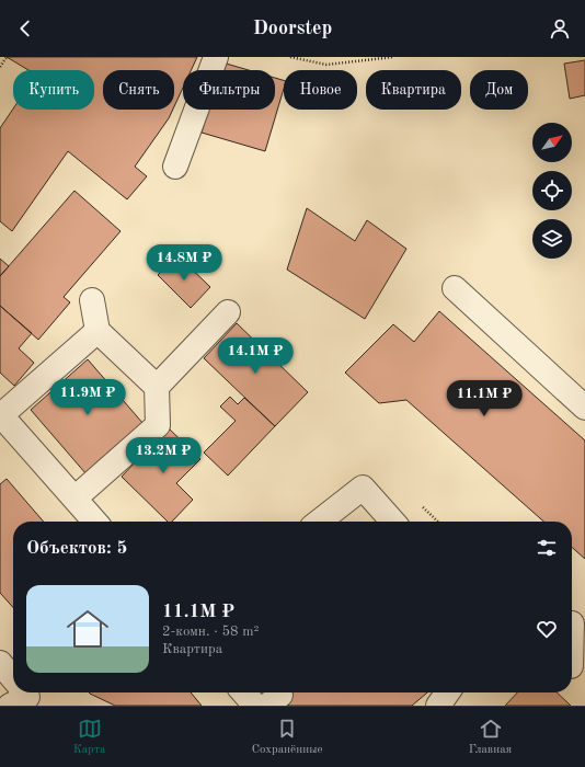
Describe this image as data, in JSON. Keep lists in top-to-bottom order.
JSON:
{
  "north": "top right",
  "page": {
    "header": "Doorstep",
    "chip": [
      "Купить",
      "Снять",
      "Фильтры",
      "Новое",
      "Квартира",
      "Дом"
    ],
    "price": [
      "14.8M ₽",
      "14.1M ₽",
      "11.9M ₽",
      "11.1M ₽",
      "13.2M ₽"
    ],
    "heading": "Объектов: 5",
    "list": [
      {
        "name": "11.1M ₽",
        "note": "2-комн. · 58 m² · Квартира"
      }
    ],
    "tabs": ["Карта", "Сохранённые", "Главная"]
  }
}
